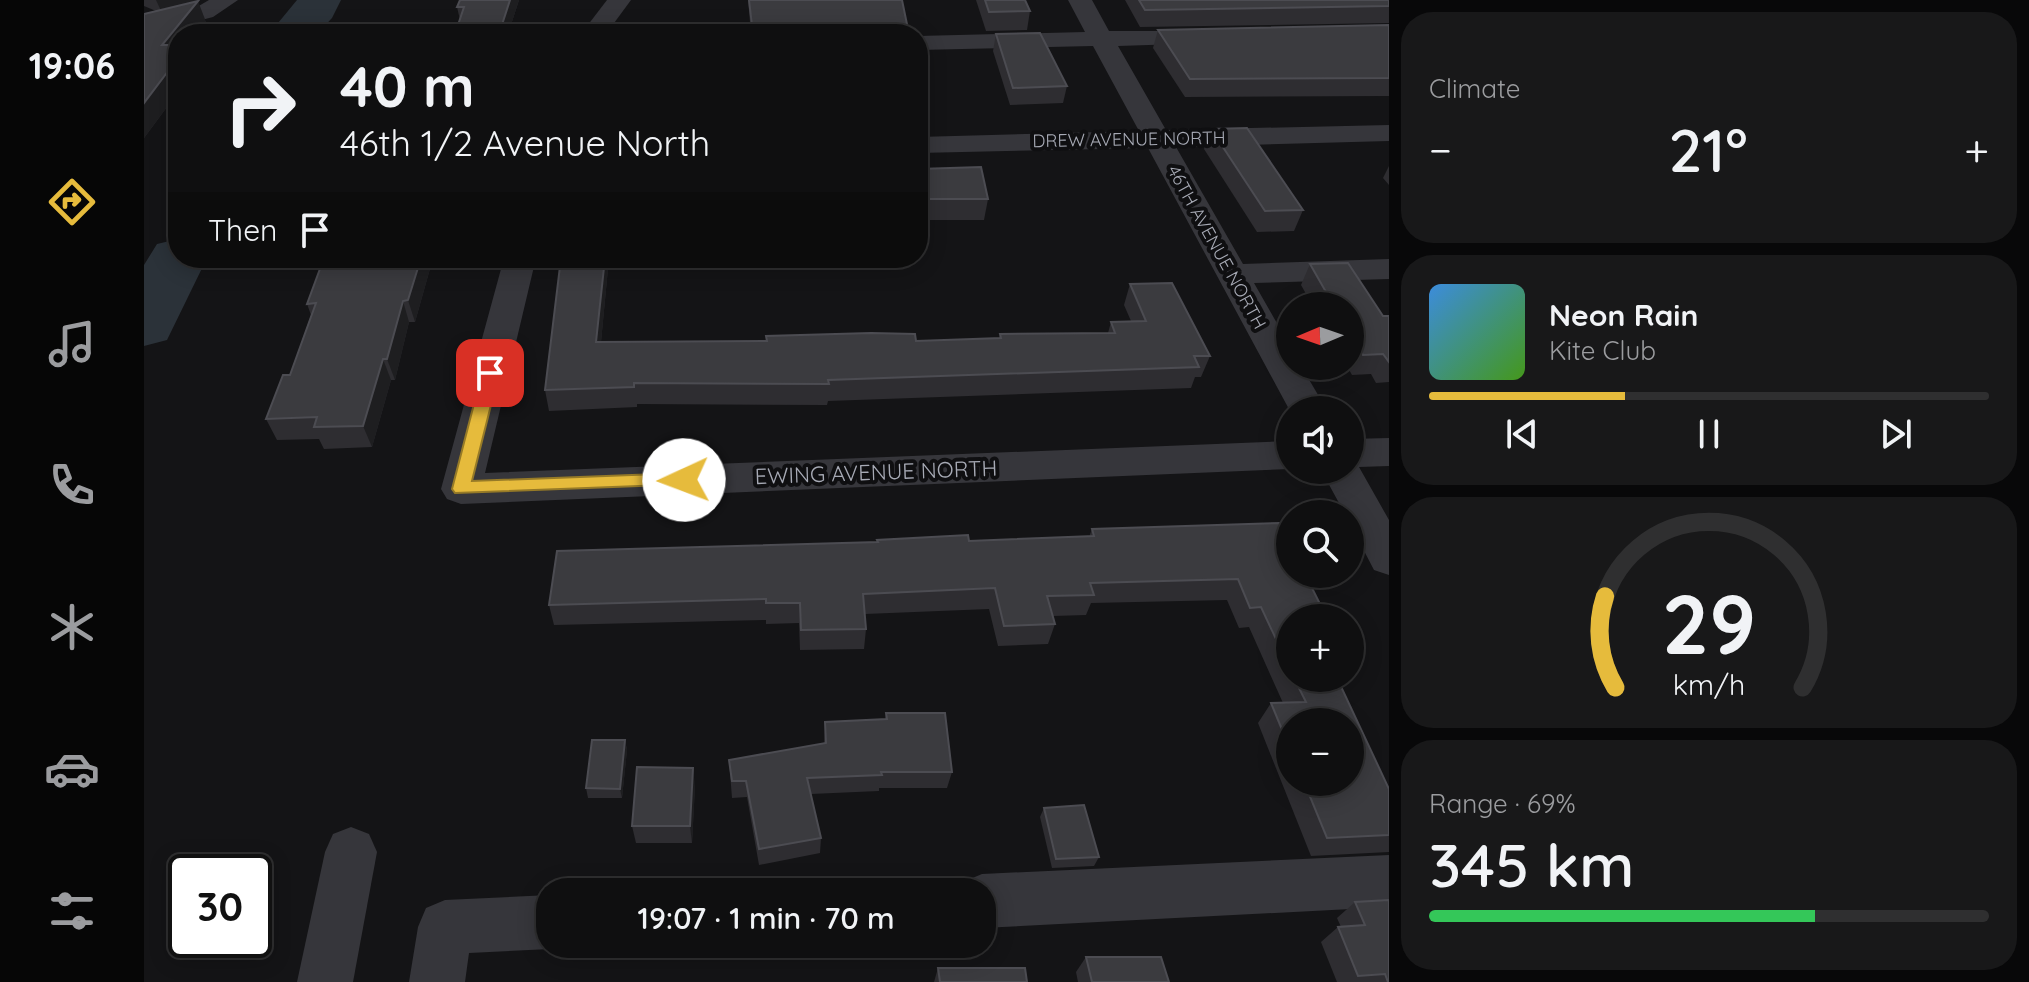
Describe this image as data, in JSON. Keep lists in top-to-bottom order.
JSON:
{
  "streets": {
    "street": ["DREW AVENUE NORTH", "46TH AVENUE NORTH", "EWING AVENUE NORTH"]
  },
  "crossings": [
    ["DREW AVENUE NORTH", "46TH AVENUE NORTH"]
  ],
  "north": "left",
  "page": {
    "tabs": "19:06",
    "tile": [
      "Climate",
      ["Range · 69%", "345 km"]
    ],
    "turn": ["40 m", "46th 1/2 Avenue North"],
    "heat": ["−", "21°", "+"],
    "then": "Then",
    "song": ["Neon Rain", "Kite Club"],
    "map_buttons": ["+", "−"],
    "limit": "30",
    "trip": "19:07 · 1 min · 70 m",
    "gauge": ["29", "km/h"]
  }
}
